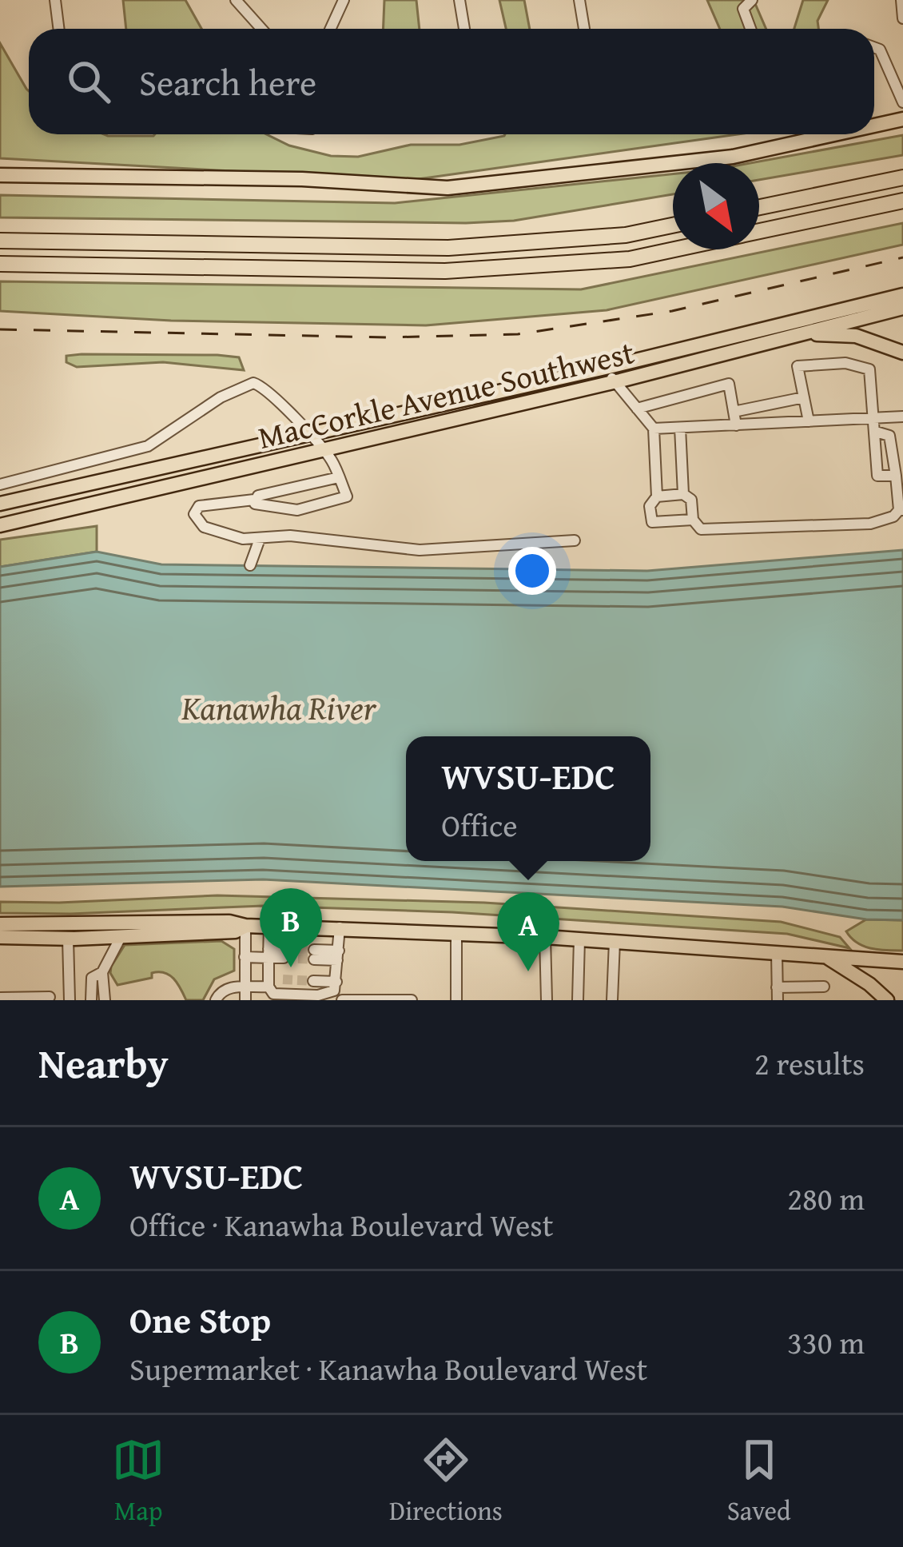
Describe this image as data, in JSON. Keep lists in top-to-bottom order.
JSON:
{
  "streets": {
    "main road": ["MacCorkle Avenue Southwest"]
  },
  "water": ["Kanawha River"],
  "north": "bottom right",
  "page": {
    "search": "Search here",
    "popup": ["WVSU-EDC", "Office"],
    "pins": ["B", "A"],
    "heading": ["Nearby", "2 results"],
    "list": [
      {
        "mark": "A",
        "name": "WVSU-EDC",
        "note": "Office · Kanawha Boulevard West",
        "value": "280 m"
      },
      {
        "mark": "B",
        "name": "One Stop",
        "note": "Supermarket · Kanawha Boulevard West",
        "value": "330 m"
      }
    ],
    "nav": ["Map", "Directions", "Saved"]
  }
}
